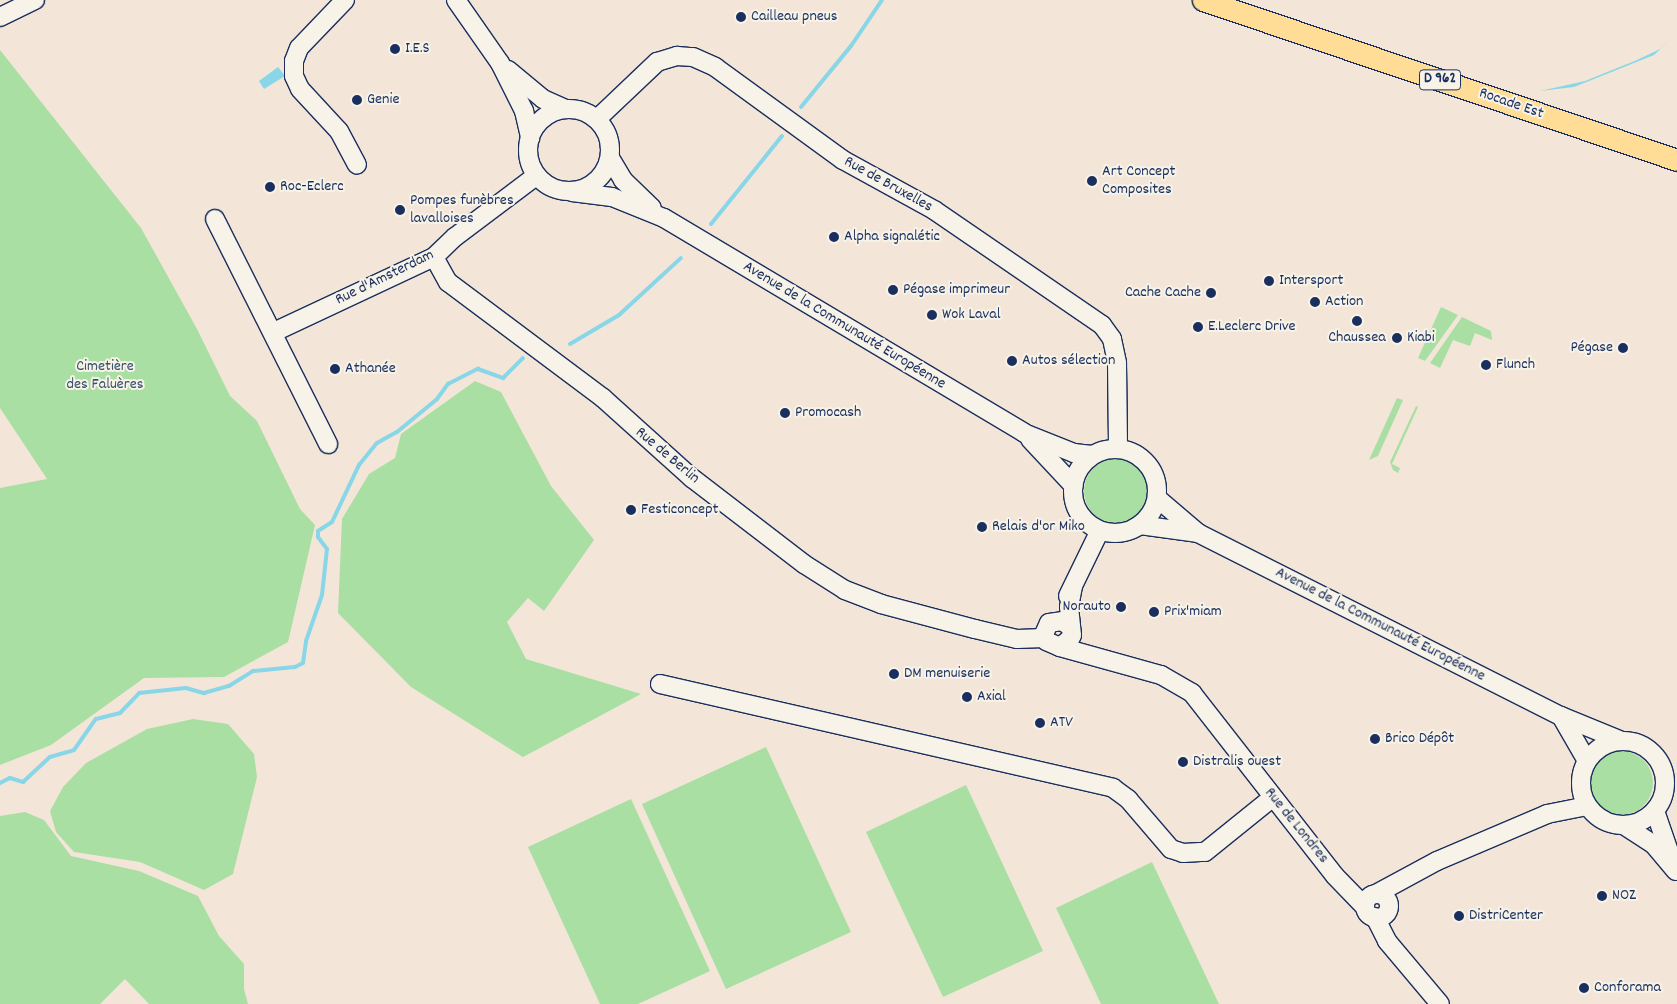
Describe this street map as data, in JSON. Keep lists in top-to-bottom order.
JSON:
{
  "streets": {
    "main road": ["D 962", "Rocade Est"],
    "street": [
      "Rue de Bruxelles",
      "Rue d'Amsterdam",
      "Avenue de la Communauté Européenne",
      "Rue de Berlin",
      "Rue de Londres"
    ]
  },
  "crossings": [
    ["Rue de Bruxelles", "Rue d'Amsterdam"],
    ["Rue de Bruxelles", "Avenue de la Communauté Européenne"],
    ["Rue d'Amsterdam", "Avenue de la Communauté Européenne"],
    ["Rue d'Amsterdam", "Rue de Berlin"],
    ["Rue de Berlin", "Rue de Londres"]
  ],
  "parks": ["Cimetière des Faluères"],
  "places": [
    "Cailleau pneus",
    "I.E.S",
    "Genie",
    "Art Concept Composites",
    "Roc-Eclerc",
    "Pompes funèbres lavalloises",
    "Alpha signalétic",
    "Intersport",
    "Pégase imprimeur",
    "Cache Cache",
    "Action",
    "Wok Laval",
    "Chaussea",
    "E.Leclerc Drive",
    "Kiabi",
    "Pégase",
    "Autos sélection",
    "Flunch",
    "Athanée",
    "Promocash",
    "Festiconcept",
    "Relais d'or Miko",
    "Norauto",
    "Prix'miam",
    "DM menuiserie",
    "Axial",
    "ATV",
    "Brico Dépôt",
    "Distralis ouest",
    "NOZ",
    "DistriCenter",
    "Conforama"
  ]
}
